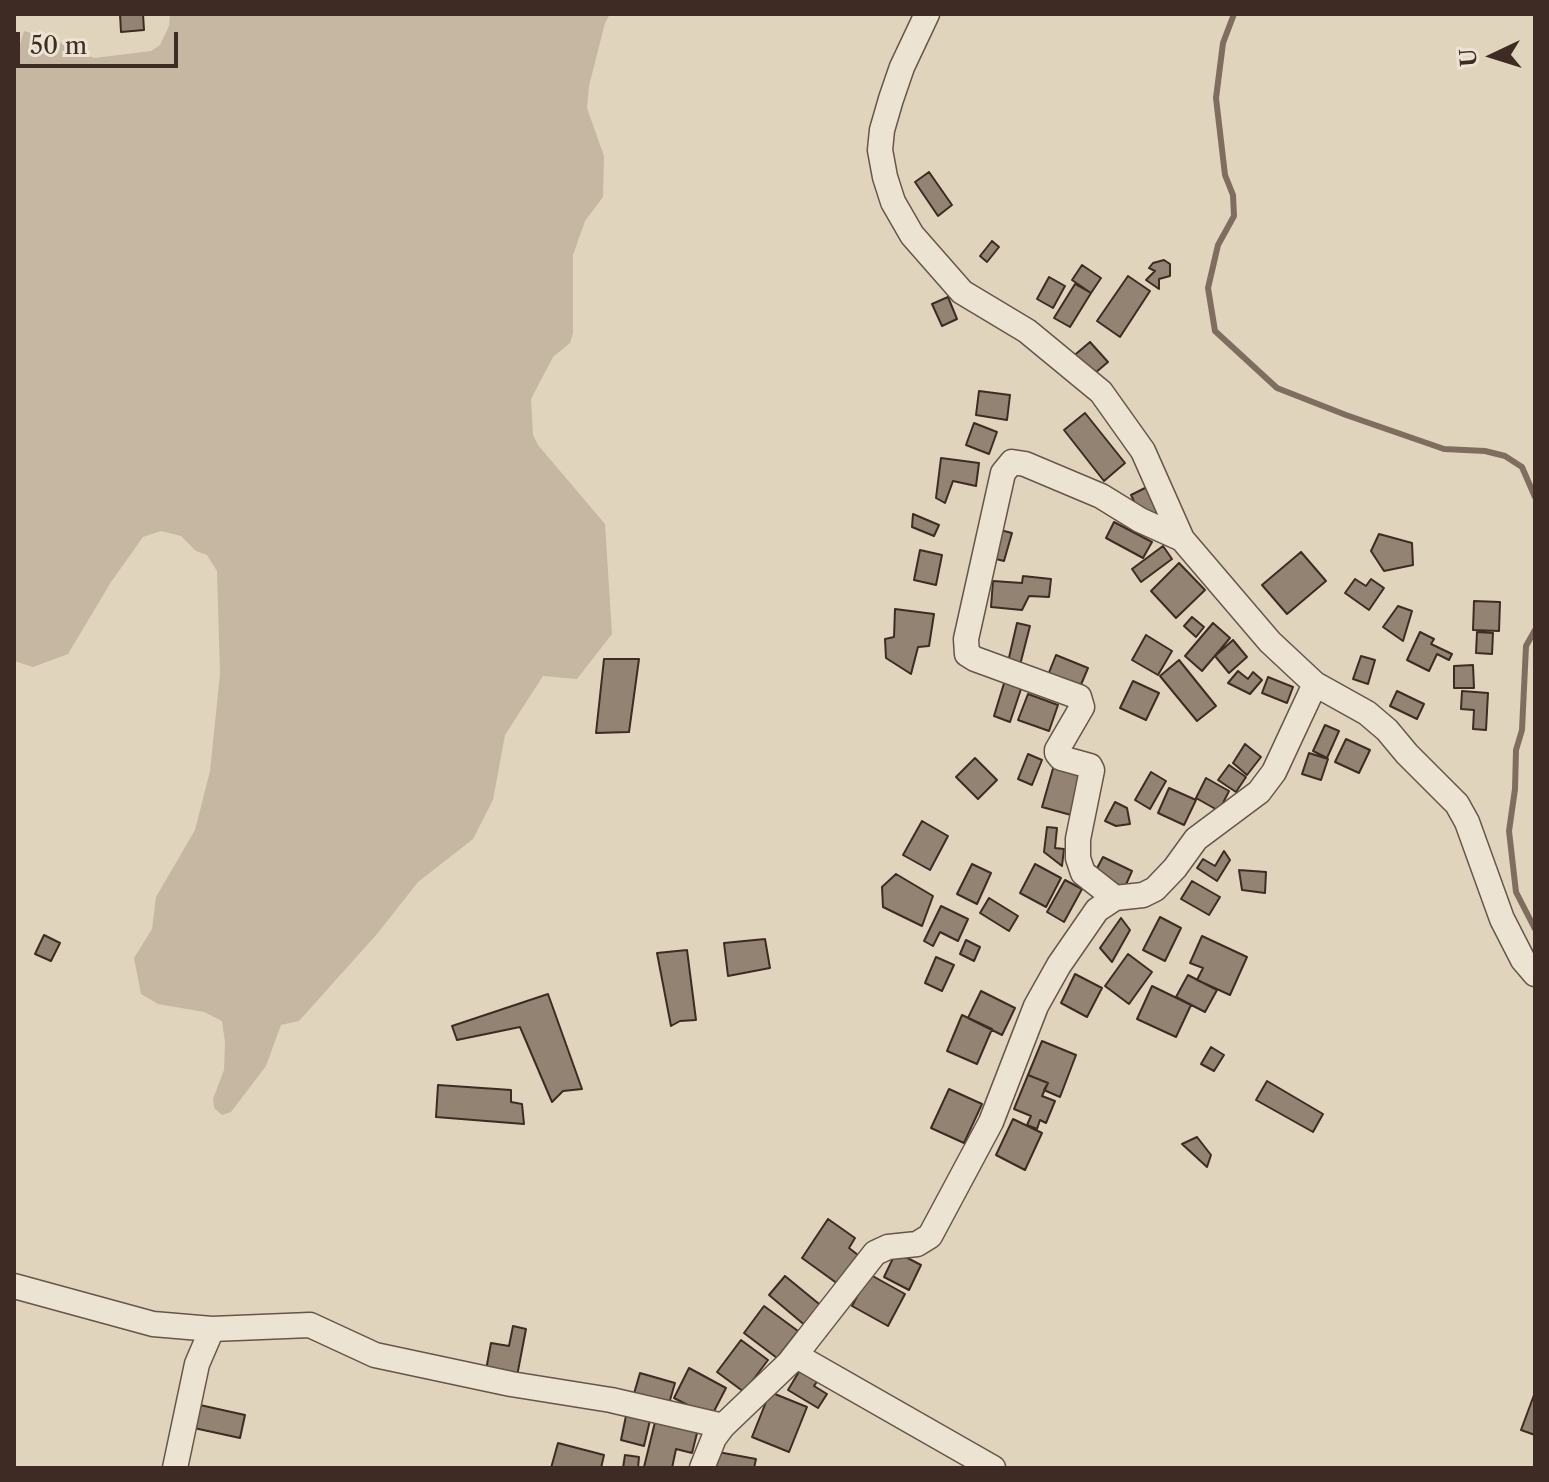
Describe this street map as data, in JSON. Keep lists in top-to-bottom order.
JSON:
{
  "scale_bar": "50 m",
  "north": "left"
}
